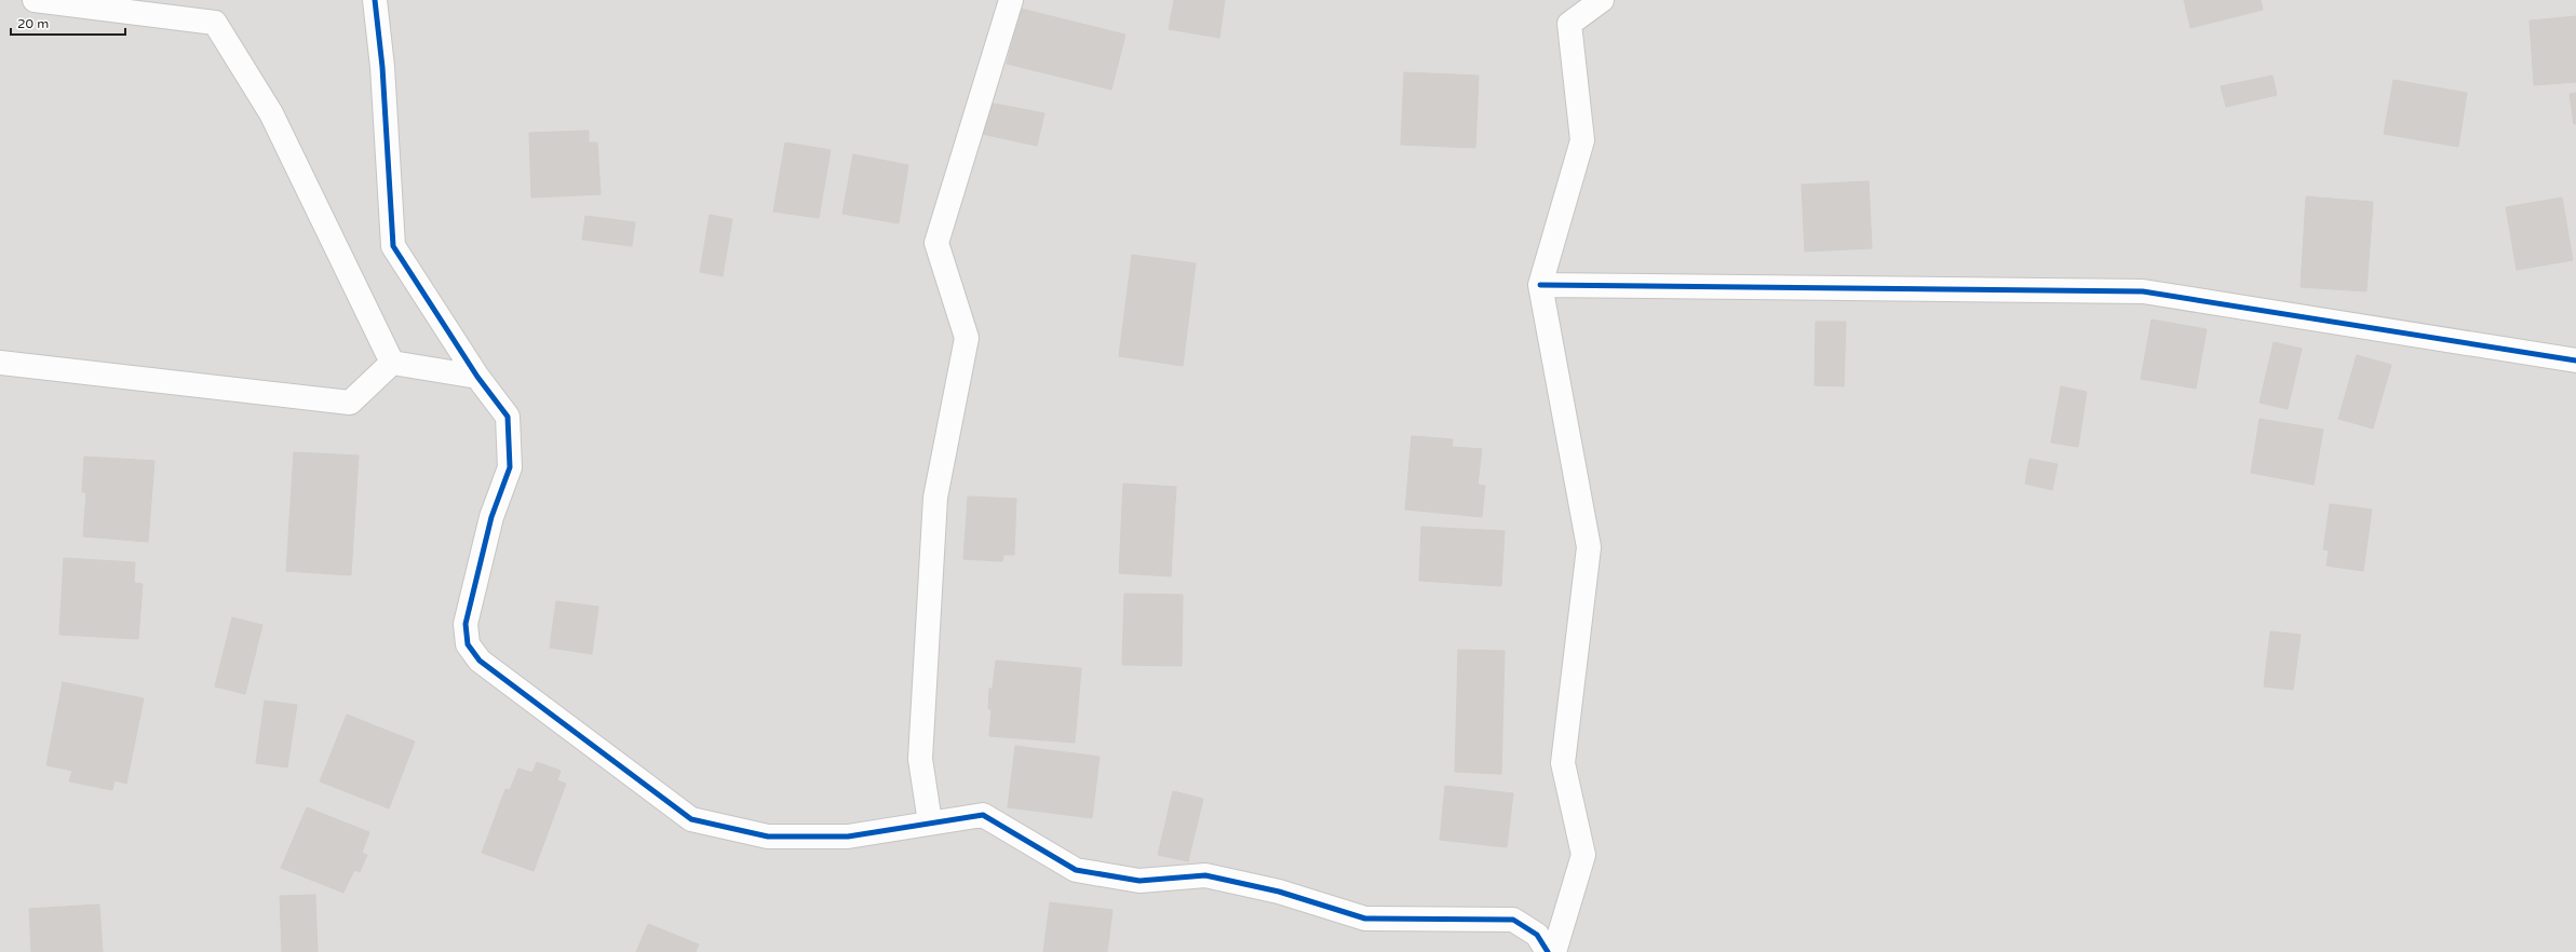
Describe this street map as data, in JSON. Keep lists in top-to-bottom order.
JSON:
{
  "scale_bar": "20 m"
}
